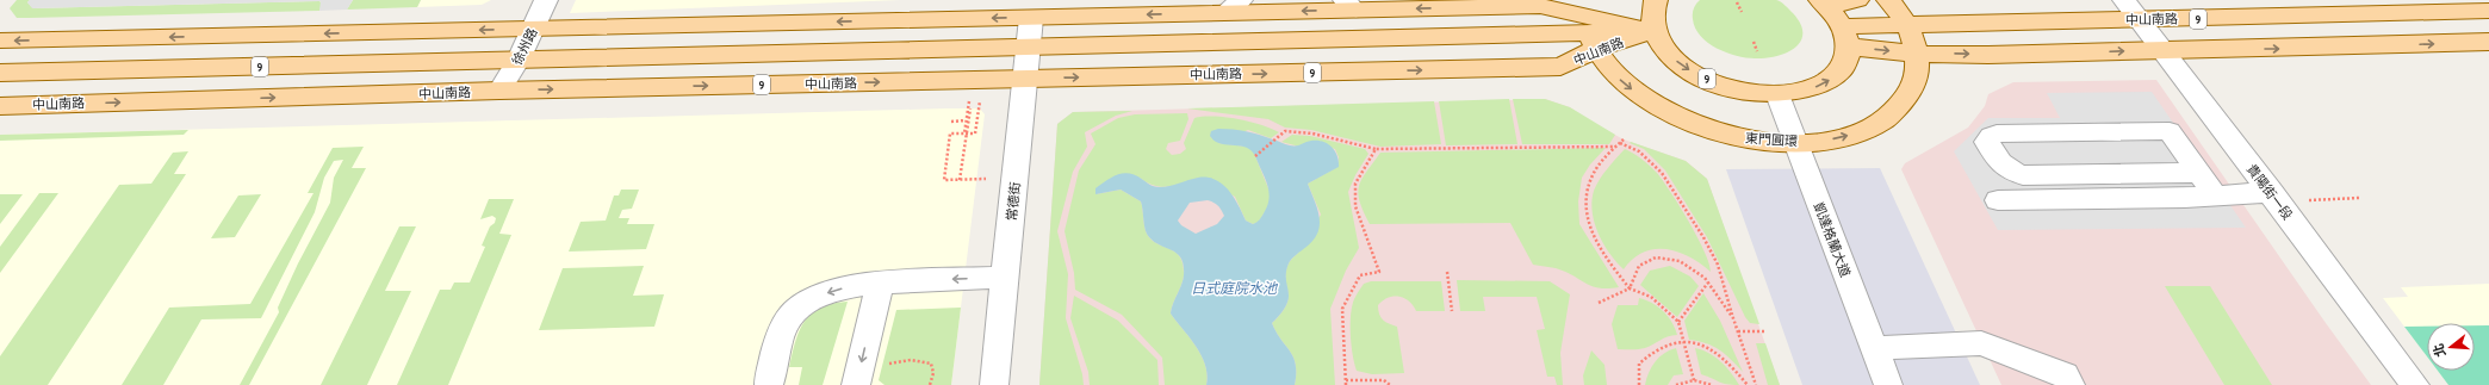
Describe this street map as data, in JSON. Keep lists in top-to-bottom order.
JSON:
{
  "streets": {
    "main road": ["中山南路", "9", "東門圓環"],
    "street": [
      "徐州路",
      "貴陽街一段",
      "常德街",
      "凱達格蘭大道"
    ]
  },
  "crossings": [
    ["中山南路", "9"],
    ["中山南路", "徐州路"],
    ["中山南路", "東門圓環"],
    ["中山南路", "貴陽街一段"],
    ["中山南路", "常德街"],
    ["9", "凱達格蘭大道"],
    ["東門圓環", "凱達格蘭大道"]
  ],
  "water": ["日式庭院水池"],
  "north": "left"
}
